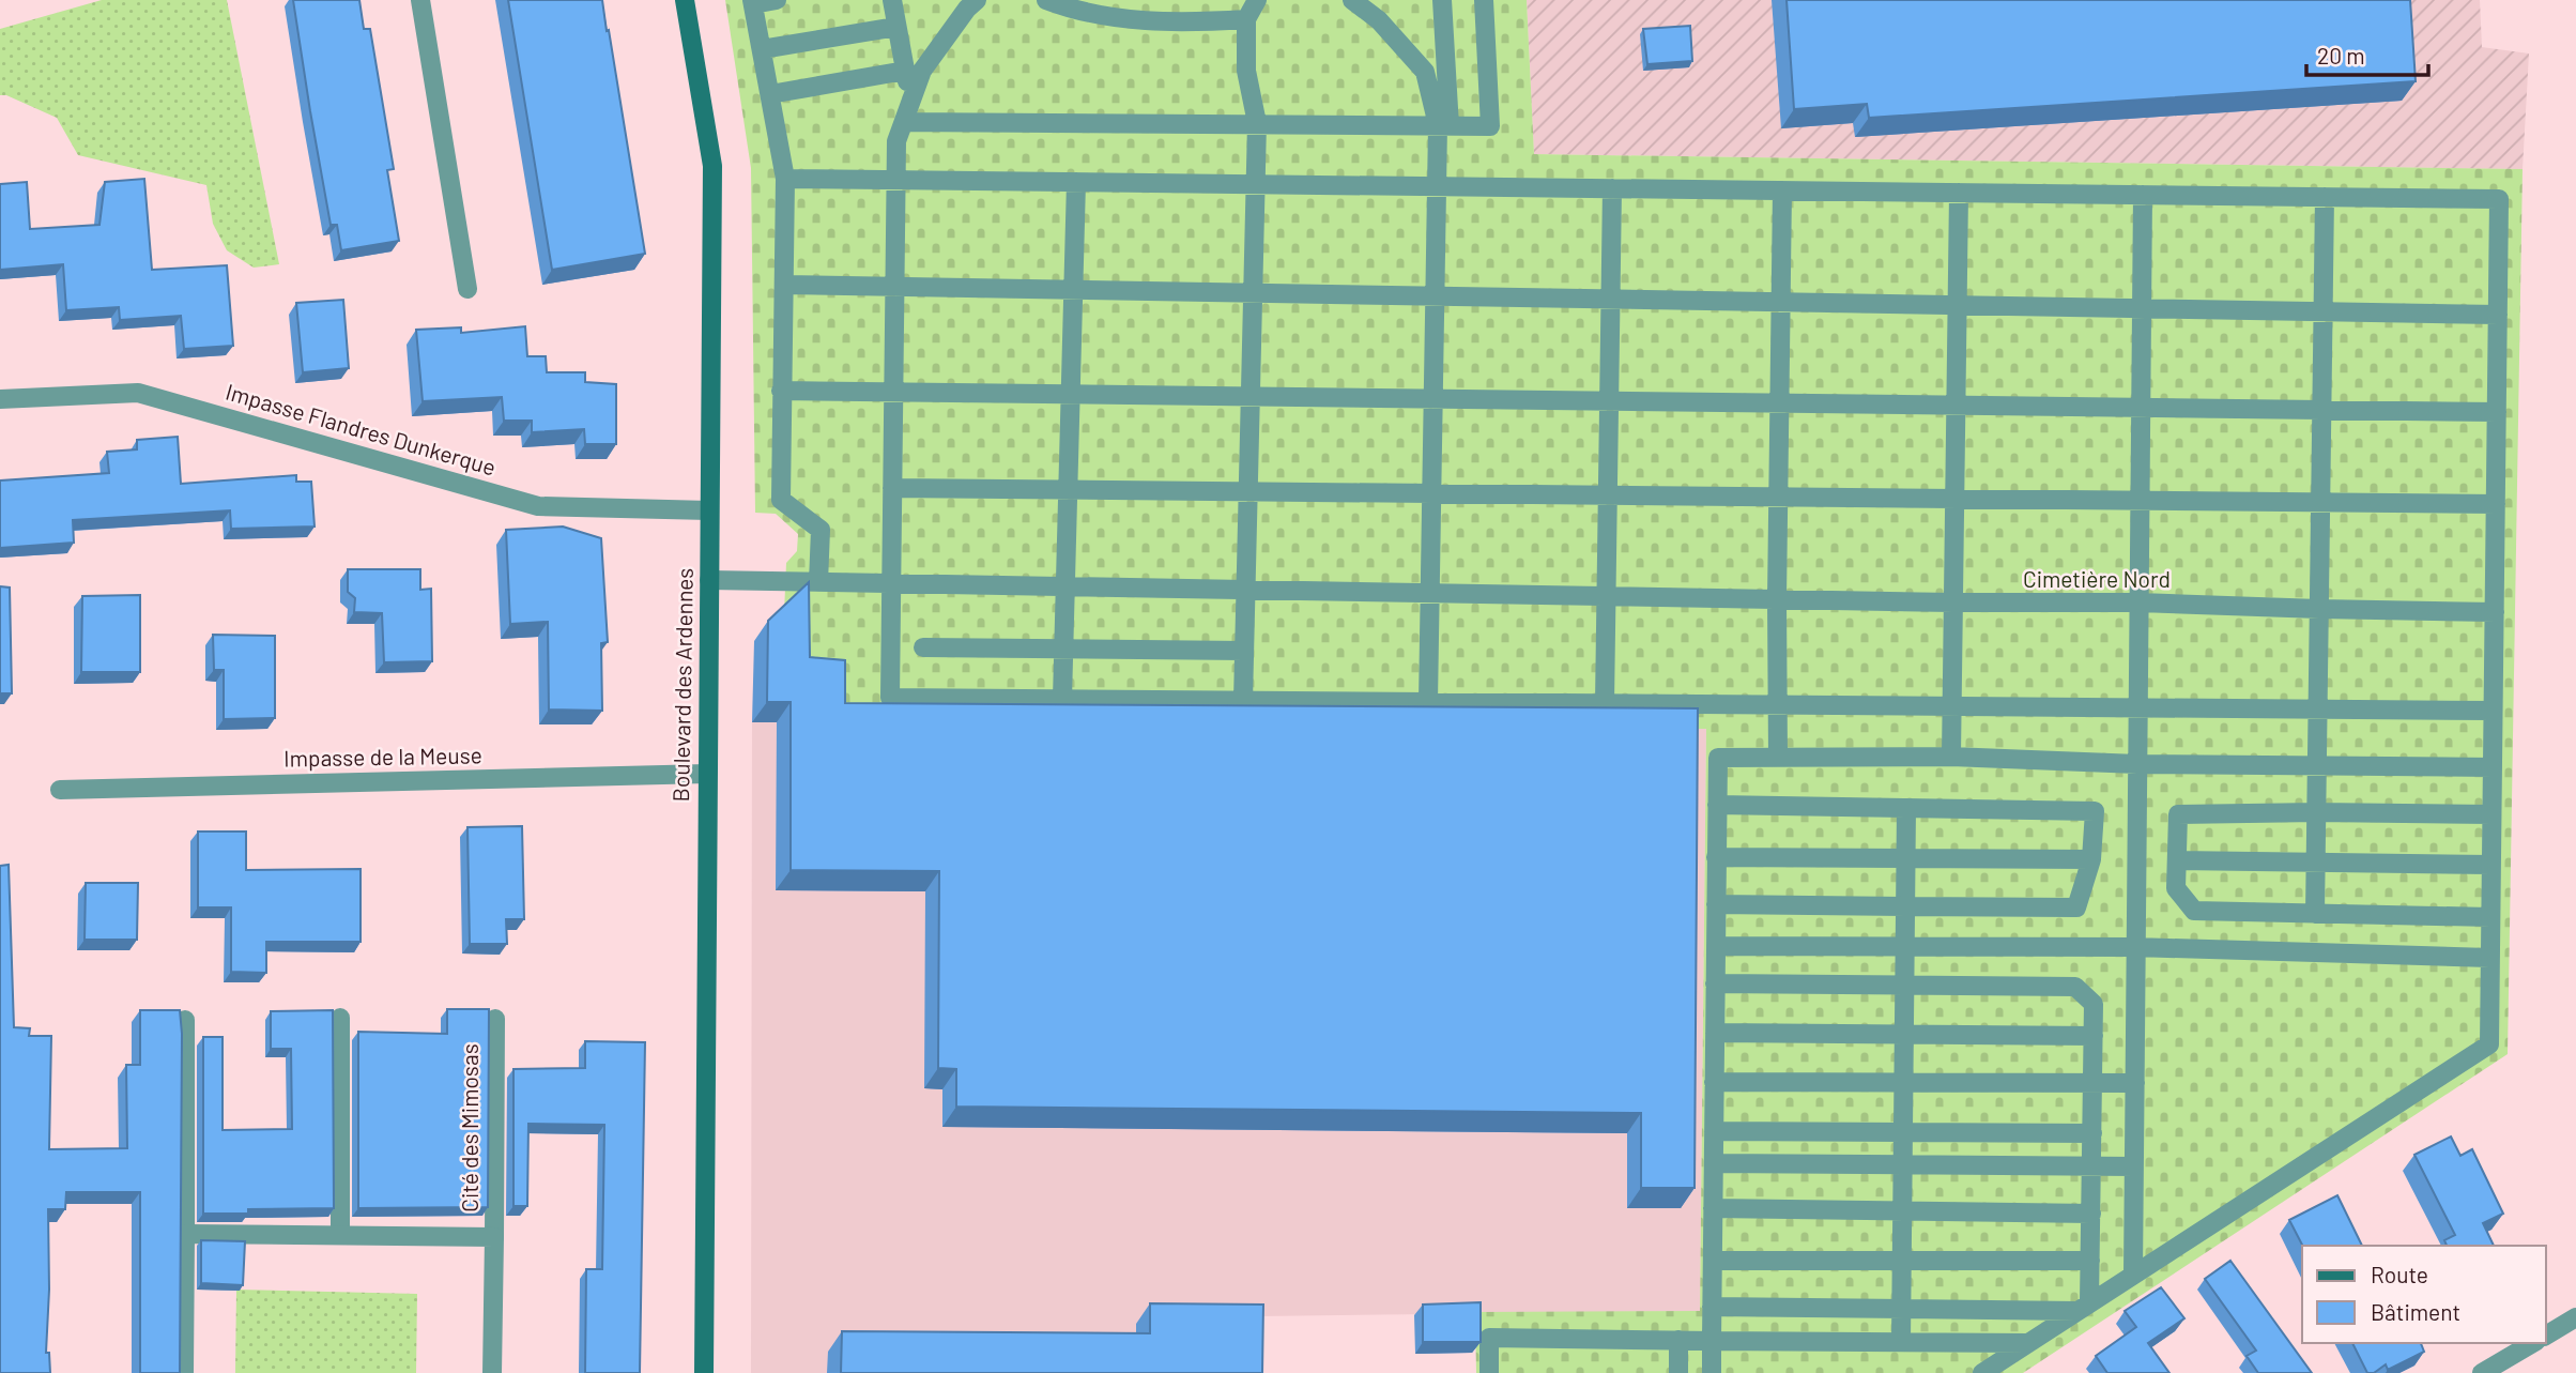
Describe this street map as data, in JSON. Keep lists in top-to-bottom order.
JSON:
{
  "streets": {
    "main road": ["Boulevard des Ardennes"],
    "street": ["Impasse Flandres Dunkerque", "Impasse de la Meuse", "Cité des Mimosas"]
  },
  "crossings": [
    ["Impasse Flandres Dunkerque", "Boulevard des Ardennes"],
    ["Boulevard des Ardennes", "Impasse de la Meuse"]
  ],
  "parks": ["Cimetière Nord"],
  "legend": ["Route", "Bâtiment"],
  "scale_bar": "20 m"
}
